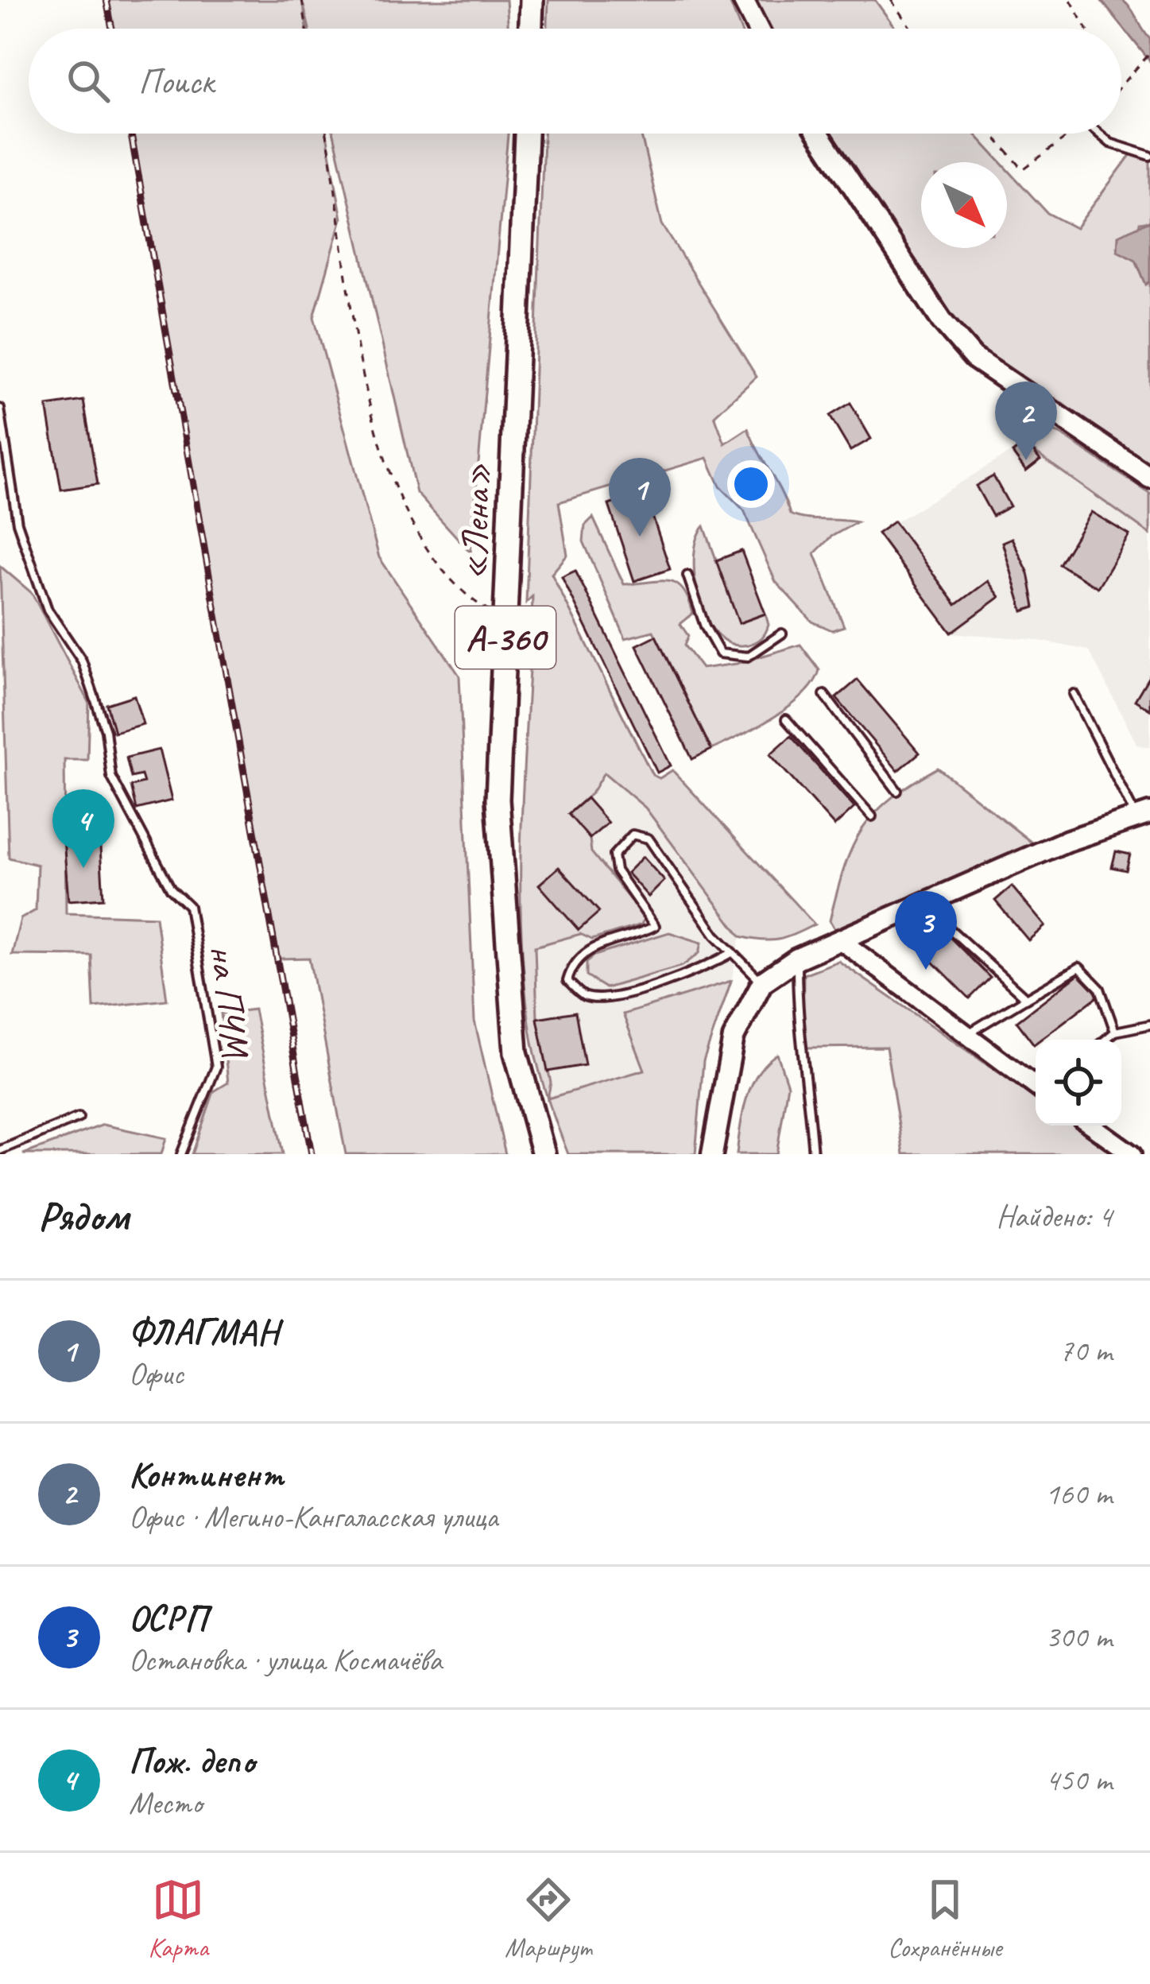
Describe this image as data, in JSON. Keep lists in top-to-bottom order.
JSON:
{
  "streets": {
    "highway": ["«Лена»", "А-360"],
    "lane": ["на ПЧМ"]
  },
  "north": "bottom right",
  "page": {
    "search": "Поиск",
    "pins": [
      "2",
      "1",
      "4",
      "3"
    ],
    "heading": ["Рядом", "Найдено: 4"],
    "list": [
      {
        "mark": "1",
        "name": "ФЛАГМАН",
        "note": "Офис",
        "value": "70 m"
      },
      {
        "mark": "2",
        "name": "Континент",
        "note": "Офис · Мегино-Кангаласская улица",
        "value": "160 m"
      },
      {
        "mark": "3",
        "name": "ОСРП",
        "note": "Остановка · улица Космачёва",
        "value": "300 m"
      },
      {
        "mark": "4",
        "name": "Пож. депо",
        "note": "Место",
        "value": "450 m"
      }
    ],
    "nav": ["Карта", "Маршрут", "Сохранённые"]
  }
}
